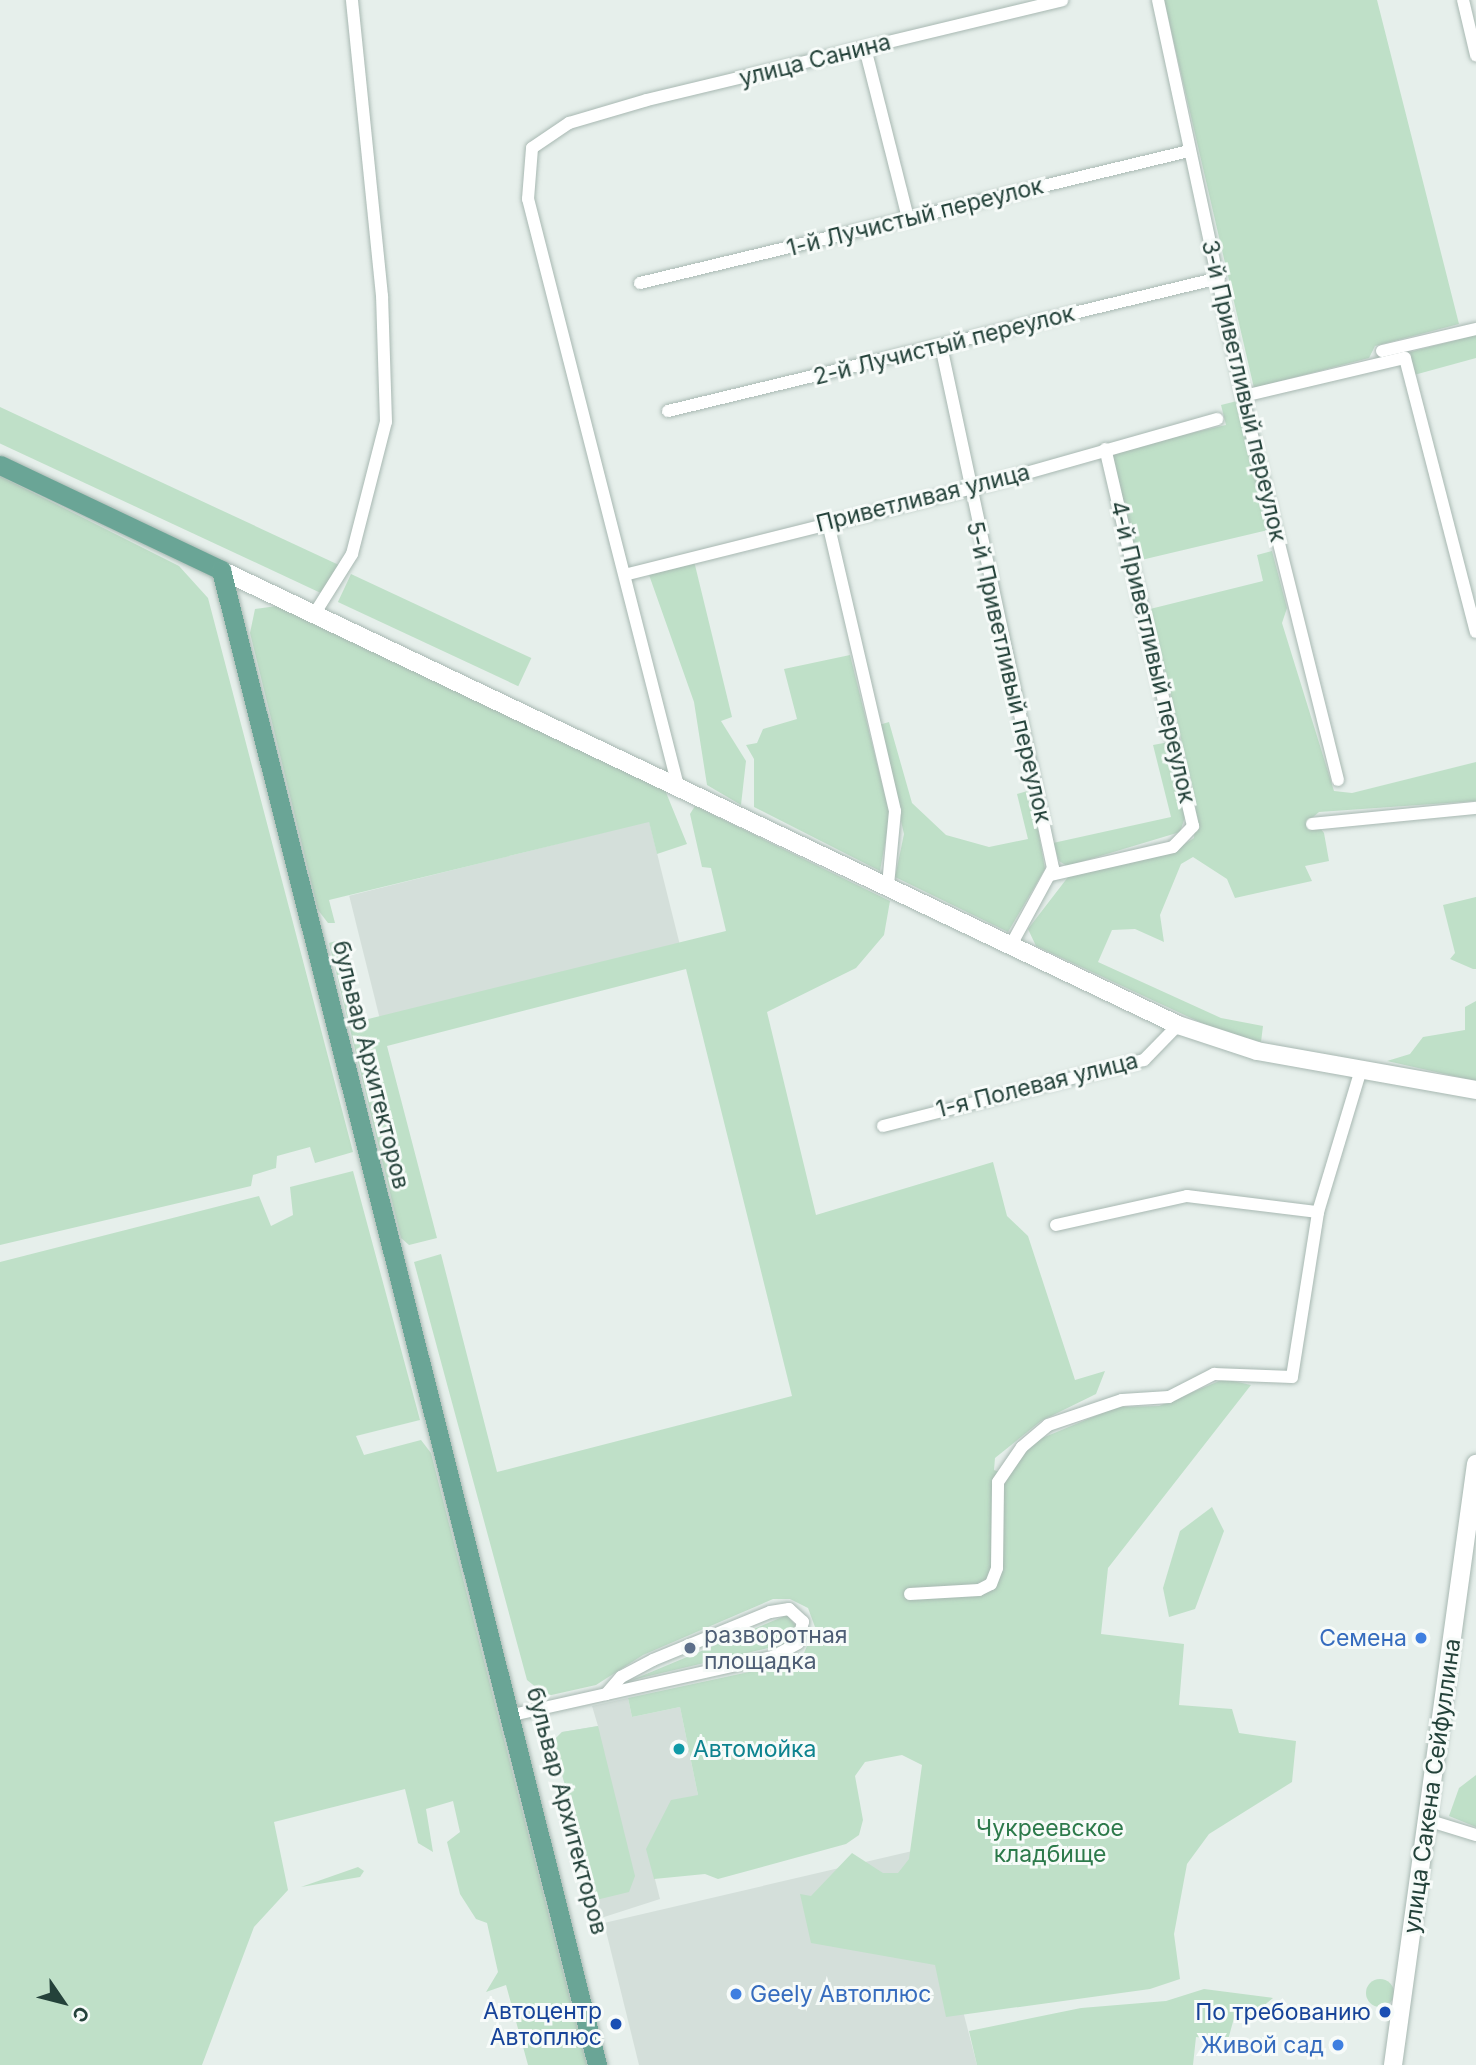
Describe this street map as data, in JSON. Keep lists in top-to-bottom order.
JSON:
{
  "streets": {
    "main road": ["бульвар Архитекторов", "улица Сакена Сейфуллина"],
    "street": [
      "улица Санина",
      "1-й Лучистый переулок",
      "2-й Лучистый переулок",
      "3-й Приветливый переулок",
      "Приветливая улица",
      "4-й Приветливый переулок",
      "5-й Приветливый переулок",
      "1-я Полевая улица"
    ]
  },
  "crossings": [
    ["улица Санина", "Приветливая улица"],
    ["1-й Лучистый переулок", "3-й Приветливый переулок"],
    ["2-й Лучистый переулок", "3-й Приветливый переулок"],
    ["2-й Лучистый переулок", "5-й Приветливый переулок"],
    ["Приветливая улица", "4-й Приветливый переулок"],
    ["Приветливая улица", "5-й Приветливый переулок"],
    ["4-й Приветливый переулок", "5-й Приветливый переулок"]
  ],
  "parks": ["Чукреевское кладбище"],
  "places": [
    "Семена",
    "разворотная площадка",
    "Автомойка",
    "Geely Автоплюс",
    "По требованию",
    "Автоцентр Автоплюс",
    "Живой сад"
  ],
  "north": "bottom right"
}
